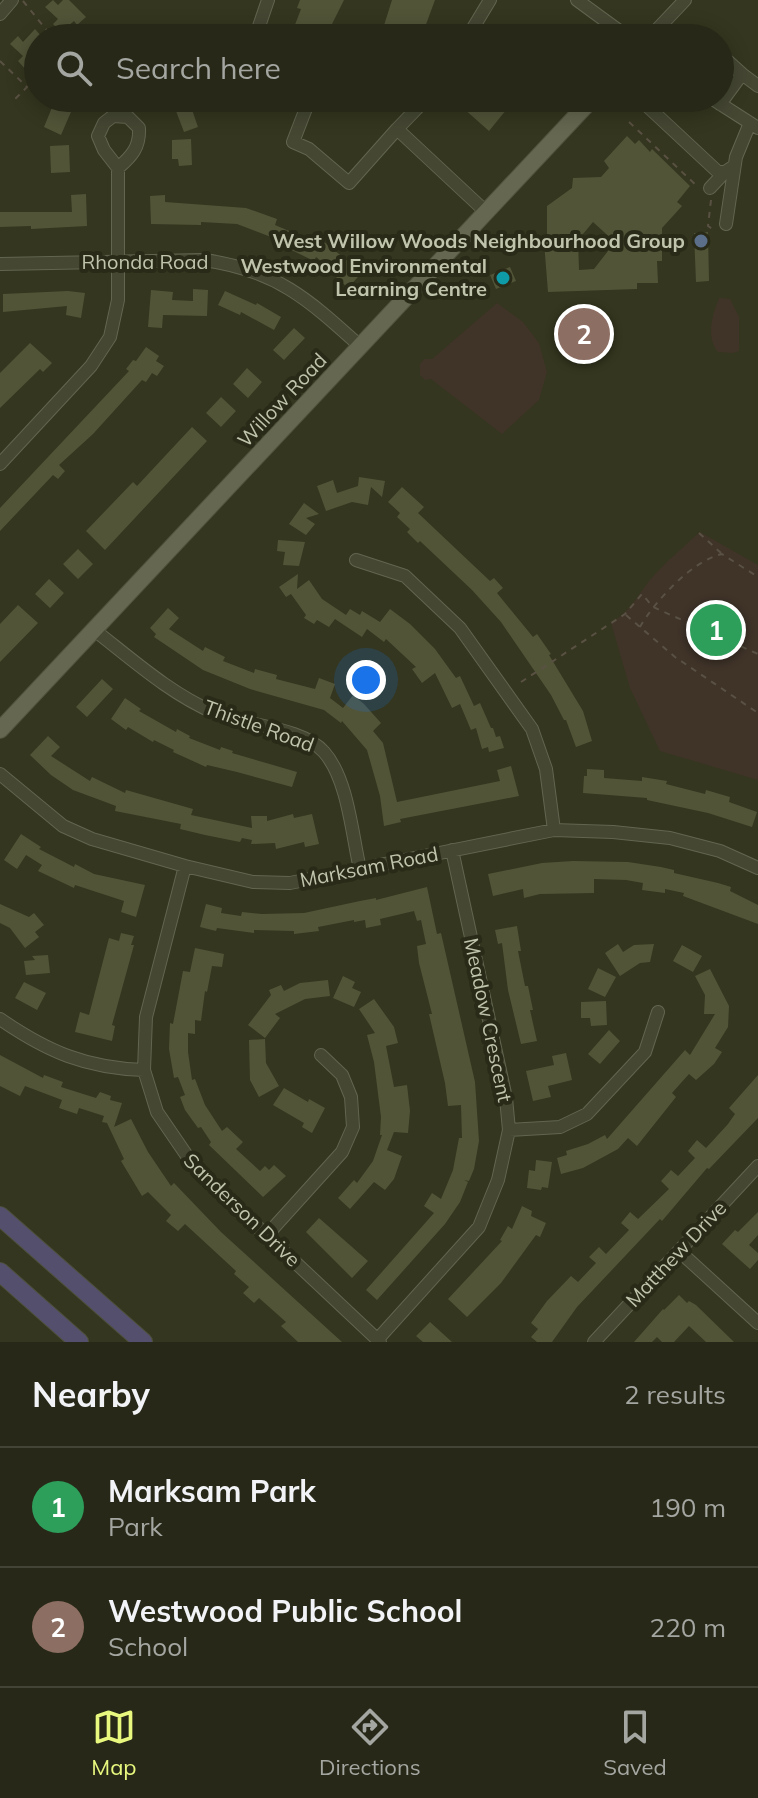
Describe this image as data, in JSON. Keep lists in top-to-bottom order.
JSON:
{
  "streets": {
    "main road": ["Willow Road"],
    "street": [
      "Rhonda Road",
      "Thistle Road",
      "Marksam Road",
      "Meadow Crescent",
      "Sanderson Drive",
      "Matthew Drive"
    ]
  },
  "crossings": [
    ["Rhonda Road", "Willow Road"],
    ["Willow Road", "Thistle Road"],
    ["Thistle Road", "Marksam Road"],
    ["Marksam Road", "Meadow Crescent"],
    ["Marksam Road", "Sanderson Drive"],
    ["Meadow Crescent", "Sanderson Drive"]
  ],
  "places": ["West Willow Woods Neighbourhood Group", "Westwood Environmental Learning Centre"],
  "page": {
    "search": "Search here",
    "pins": ["2", "1"],
    "heading": ["Nearby", "2 results"],
    "list": [
      {
        "mark": "1",
        "name": "Marksam Park",
        "note": "Park",
        "value": "190 m"
      },
      {
        "mark": "2",
        "name": "Westwood Public School",
        "note": "School",
        "value": "220 m"
      }
    ],
    "nav": ["Map", "Directions", "Saved"]
  }
}
